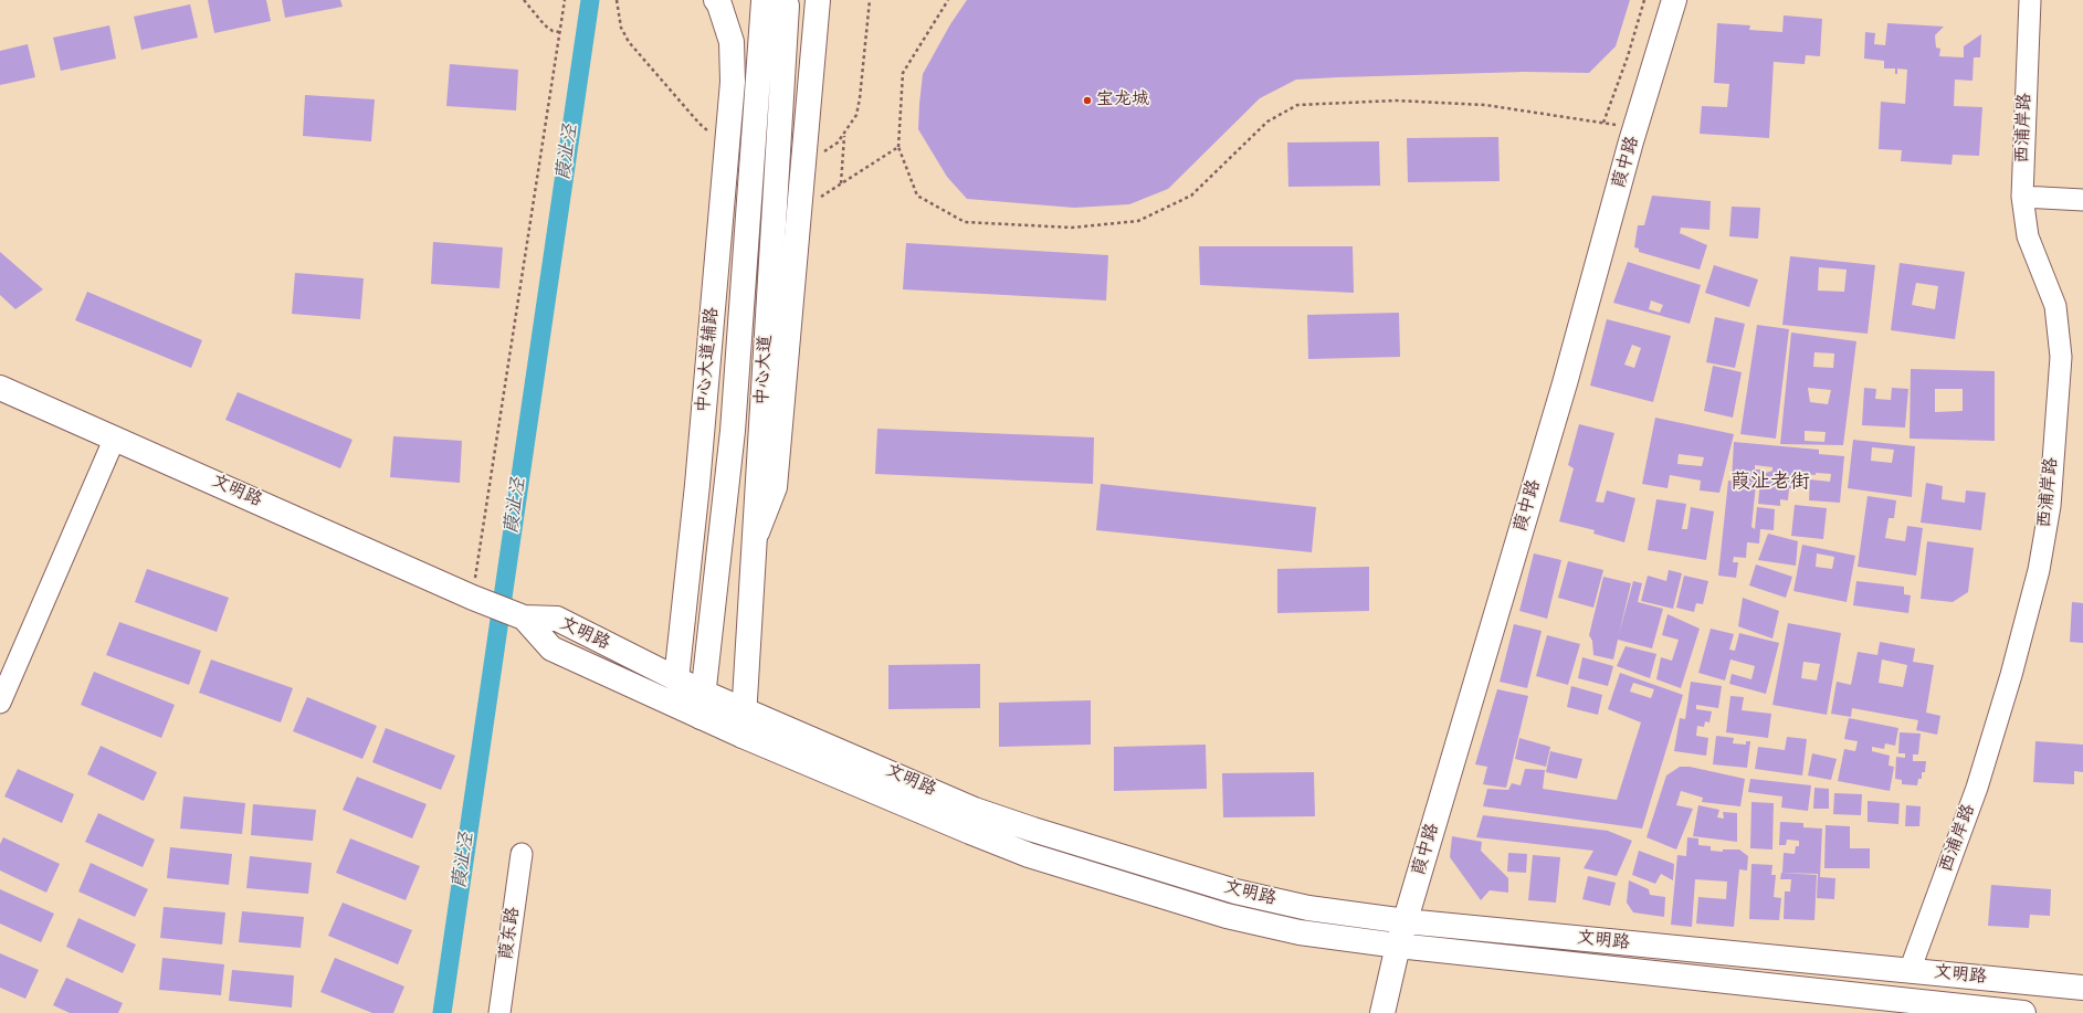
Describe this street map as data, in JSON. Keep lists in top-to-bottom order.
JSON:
{
  "streets": {
    "main road": [
      "葭中路",
      "中心大道辅路",
      "中心大道",
      "文明路"
    ],
    "street": ["西浦岸路", "葭东路"]
  },
  "crossings": [
    ["西浦岸路", "文明路"],
    ["葭中路", "文明路"],
    ["中心大道辅路", "文明路"],
    ["中心大道", "文明路"]
  ],
  "districts": ["葭沚老街"],
  "water": ["葭沚泾"],
  "places": ["宝龙城"]
}
